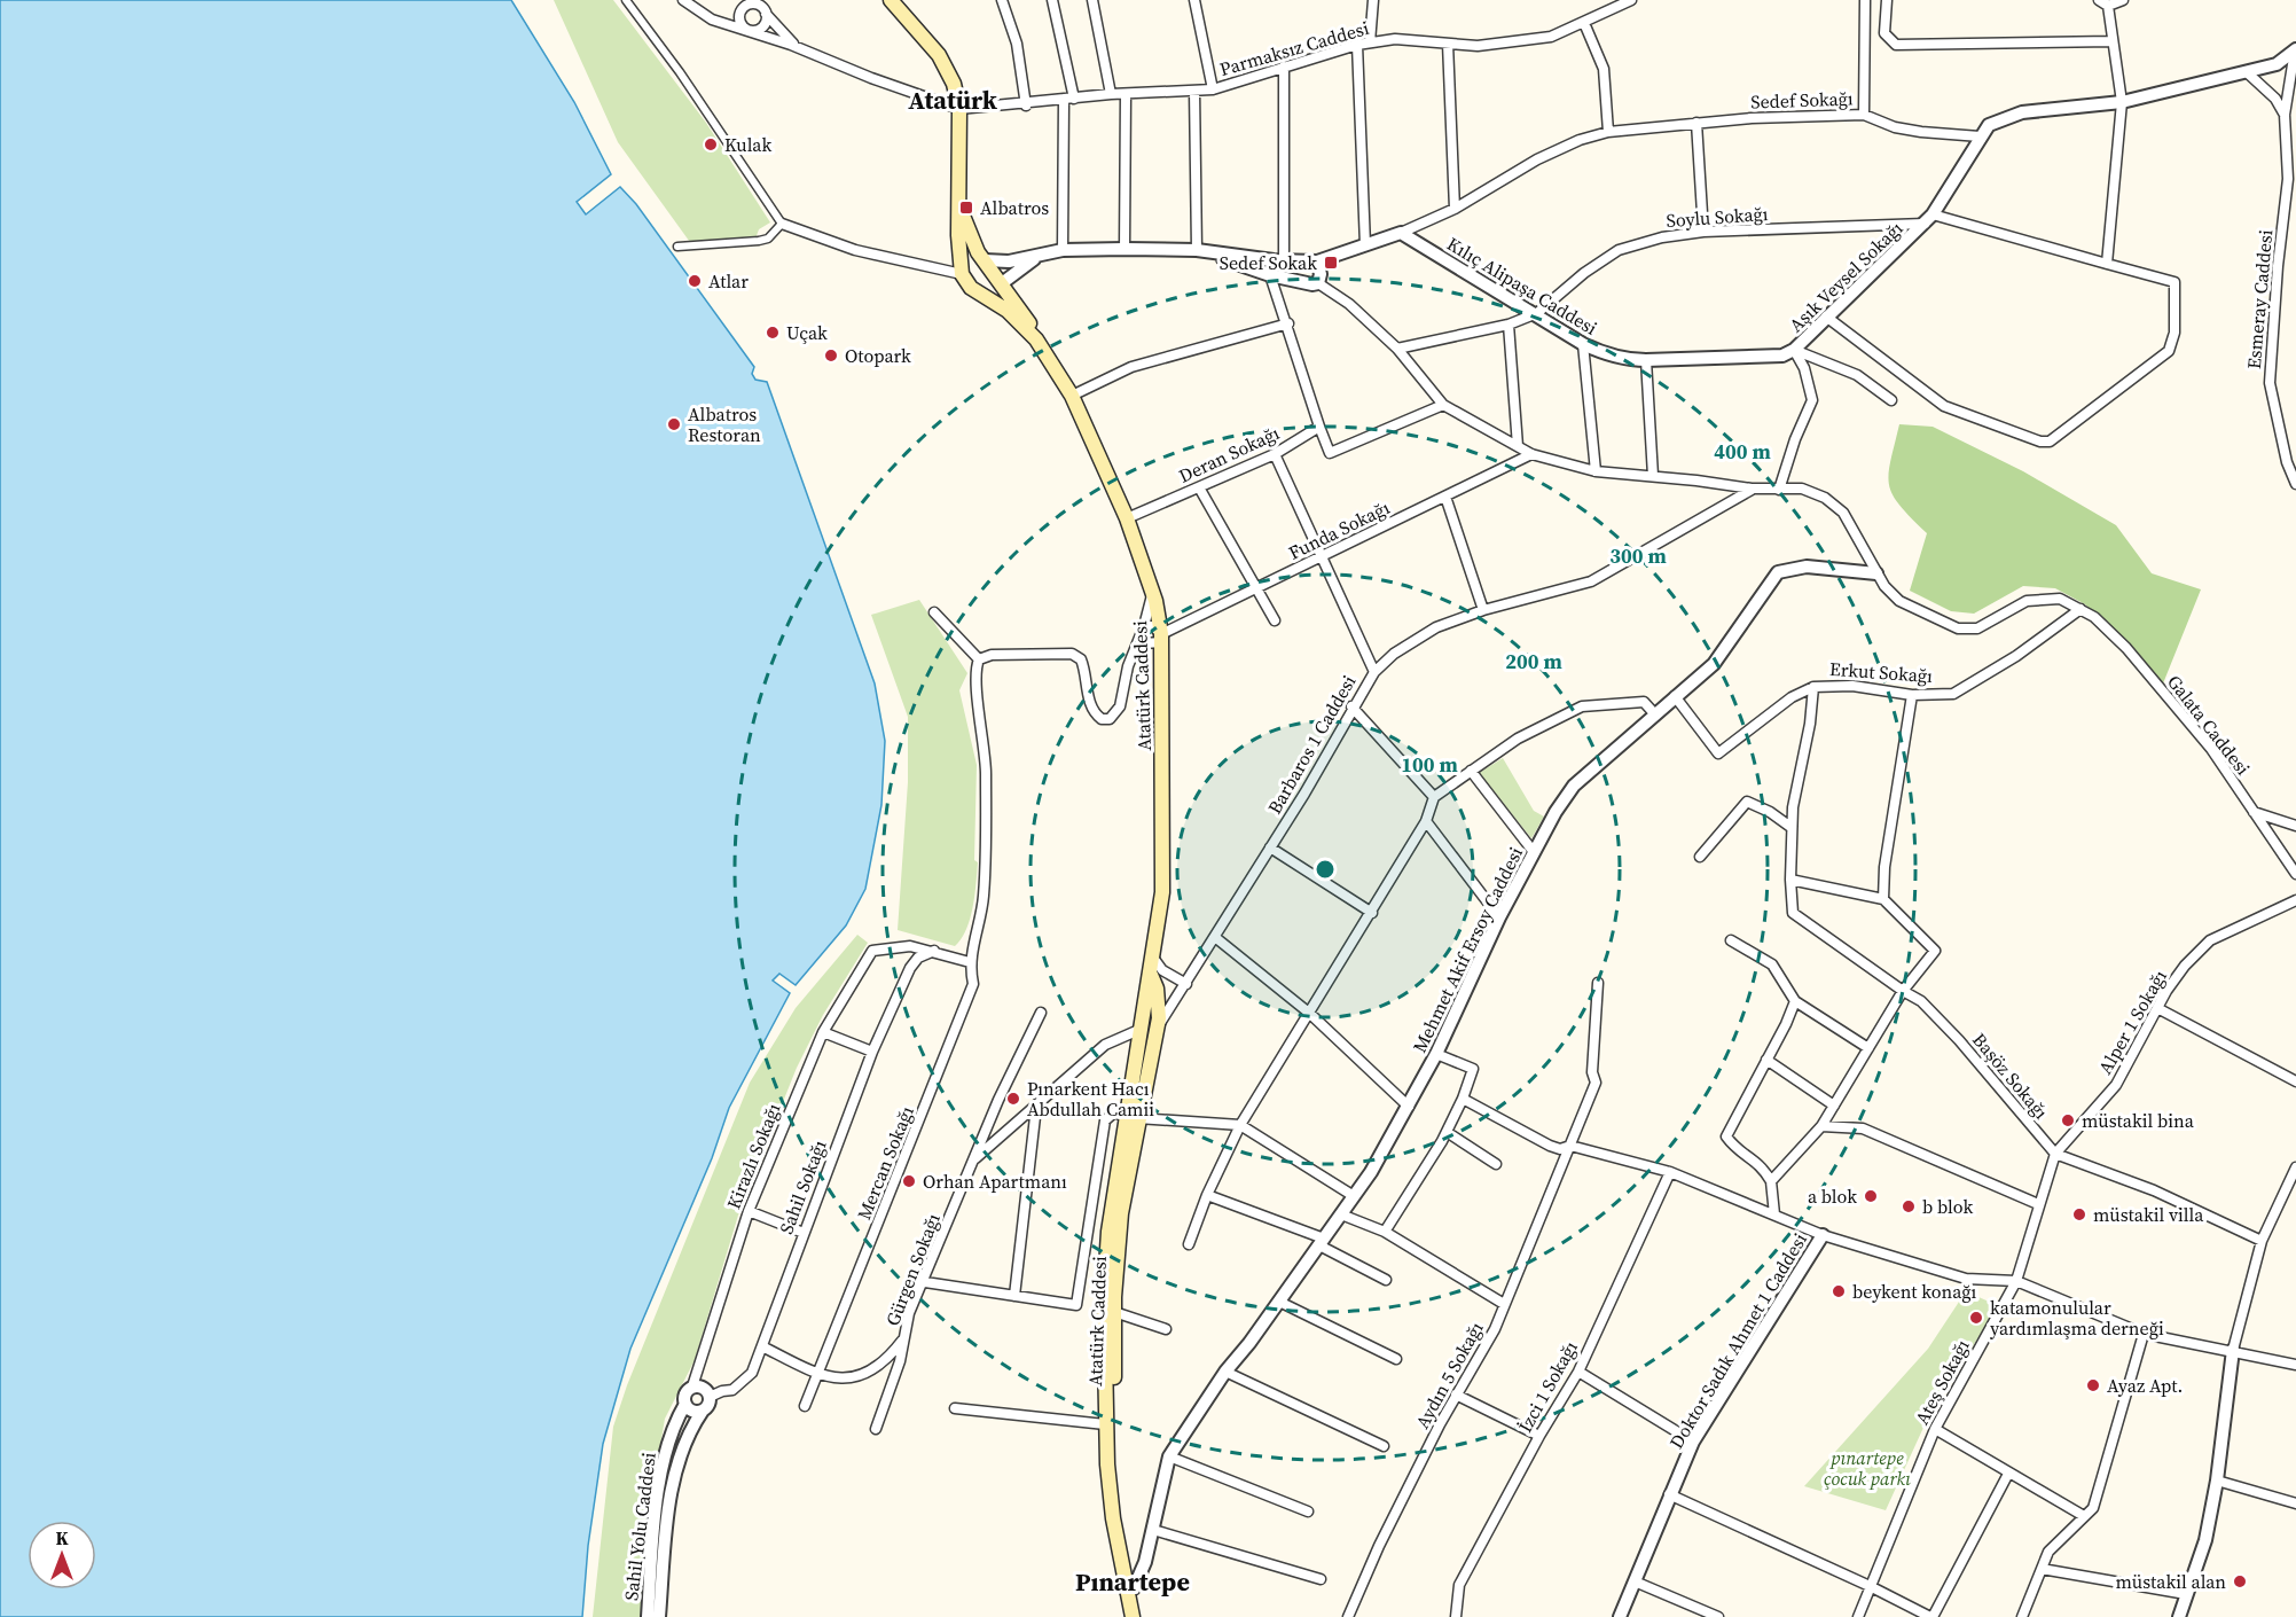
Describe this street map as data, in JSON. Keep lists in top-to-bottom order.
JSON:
{
  "streets": {
    "main road": ["Atatürk Caddesi"],
    "street": [
      "Parmaksız Caddesi",
      "Sedef Sokağı",
      "Soylu Sokağı",
      "Aşık Veysel Sokağı",
      "Kılıç Alipaşa Caddesi",
      "Esmeray Caddesi",
      "Deran Sokağı",
      "Funda Sokağı",
      "Erkut Sokağı",
      "Galata Caddesi",
      "Barbaros 1 Caddesi",
      "Mehmet Akif Ersoy Caddesi",
      "Alper 1 Sokağı",
      "Başöz Sokağı",
      "Kirazlı Sokağı",
      "Mercan Sokağı",
      "Sahil Sokağı",
      "Gürgen Sokağı",
      "Doktor Sadık Ahmet 1 Caddesi",
      "Aydın 5 Sokağı",
      "Ateş Sokağı",
      "İzci 1 Sokağı",
      "Sahil Yolu Caddesi"
    ]
  },
  "crossings": [
    ["Sedef Sokağı", "Aşık Veysel Sokağı"],
    ["Sedef Sokağı", "Kılıç Alipaşa Caddesi"],
    ["Soylu Sokağı", "Aşık Veysel Sokağı"],
    ["Soylu Sokağı", "Kılıç Alipaşa Caddesi"],
    ["Aşık Veysel Sokağı", "Kılıç Alipaşa Caddesi"],
    ["Deran Sokağı", "Atatürk Caddesi"],
    ["Funda Sokağı", "Atatürk Caddesi"],
    ["Erkut Sokağı", "Galata Caddesi"],
    ["Erkut Sokağı", "Mehmet Akif Ersoy Caddesi"],
    ["Atatürk Caddesi", "Barbaros 1 Caddesi"],
    ["Atatürk Caddesi", "Mehmet Akif Ersoy Caddesi"],
    ["Alper 1 Sokağı", "Başöz Sokağı"],
    ["Alper 1 Sokağı", "Ateş Sokağı"],
    ["Kirazlı Sokağı", "Sahil Sokağı"],
    ["Kirazlı Sokağı", "Sahil Yolu Caddesi"],
    ["Sahil Sokağı", "Sahil Yolu Caddesi"]
  ],
  "districts": ["Atatürk", "Pınartepe"],
  "parks": ["pınartepe çocuk parkı"],
  "places": {
    "other": [
      "Kulak",
      "Atlar",
      "Uçak",
      "Otopark",
      "Albatros Restoran",
      "Pınarkent Hacı Abdullah Camii",
      "müstakil bina",
      "Orhan Apartmanı",
      "a blok",
      "b blok",
      "müstakil villa",
      "beykent konağı",
      "katamonulular yardımlaşma derneği",
      "Ayaz Apt.",
      "müstakil alan"
    ],
    "transit": ["Albatros", "Sedef Sokak"]
  },
  "north": "top",
  "rings": [
    "400 m",
    "300 m",
    "200 m",
    "100 m"
  ]
}
